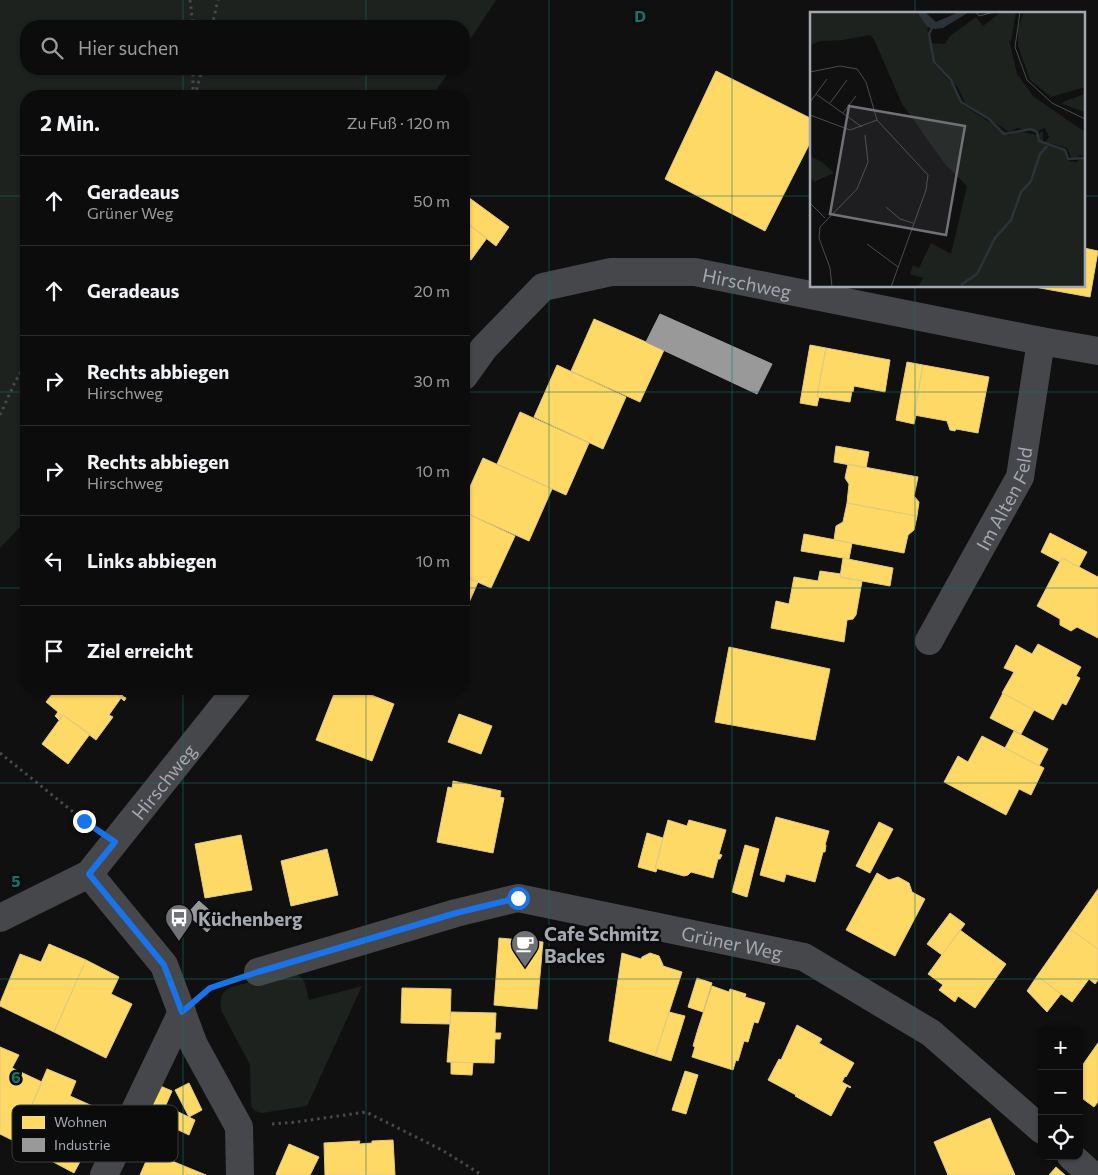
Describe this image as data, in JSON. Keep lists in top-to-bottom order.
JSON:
{
  "streets": {
    "street": ["Hirschweg", "Im Alten Feld", "Grüner Weg"]
  },
  "crossings": [
    ["Hirschweg", "Im Alten Feld"]
  ],
  "places": {
    "bus stop": ["Küchenberg"],
    "cafe": ["Cafe Schmitz Backes"]
  },
  "legend": ["Wohnen", "Industrie"],
  "page": {
    "search": "Hier suchen",
    "heading": ["2 Min.", "Zu Fuß · 120 m"],
    "list": [
      ["Geradeaus", "Grüner Weg", "50 m"],
      ["Geradeaus", "20 m"],
      ["Rechts abbiegen", "Hirschweg", "30 m"],
      ["Rechts abbiegen", "Hirschweg", "10 m"],
      ["Links abbiegen", "10 m"],
      "Ziel erreicht"
    ],
    "map_buttons": ["+", "−"]
  },
  "grid": {
    "columns": ["D"],
    "rows": ["5", "6"]
  }
}
